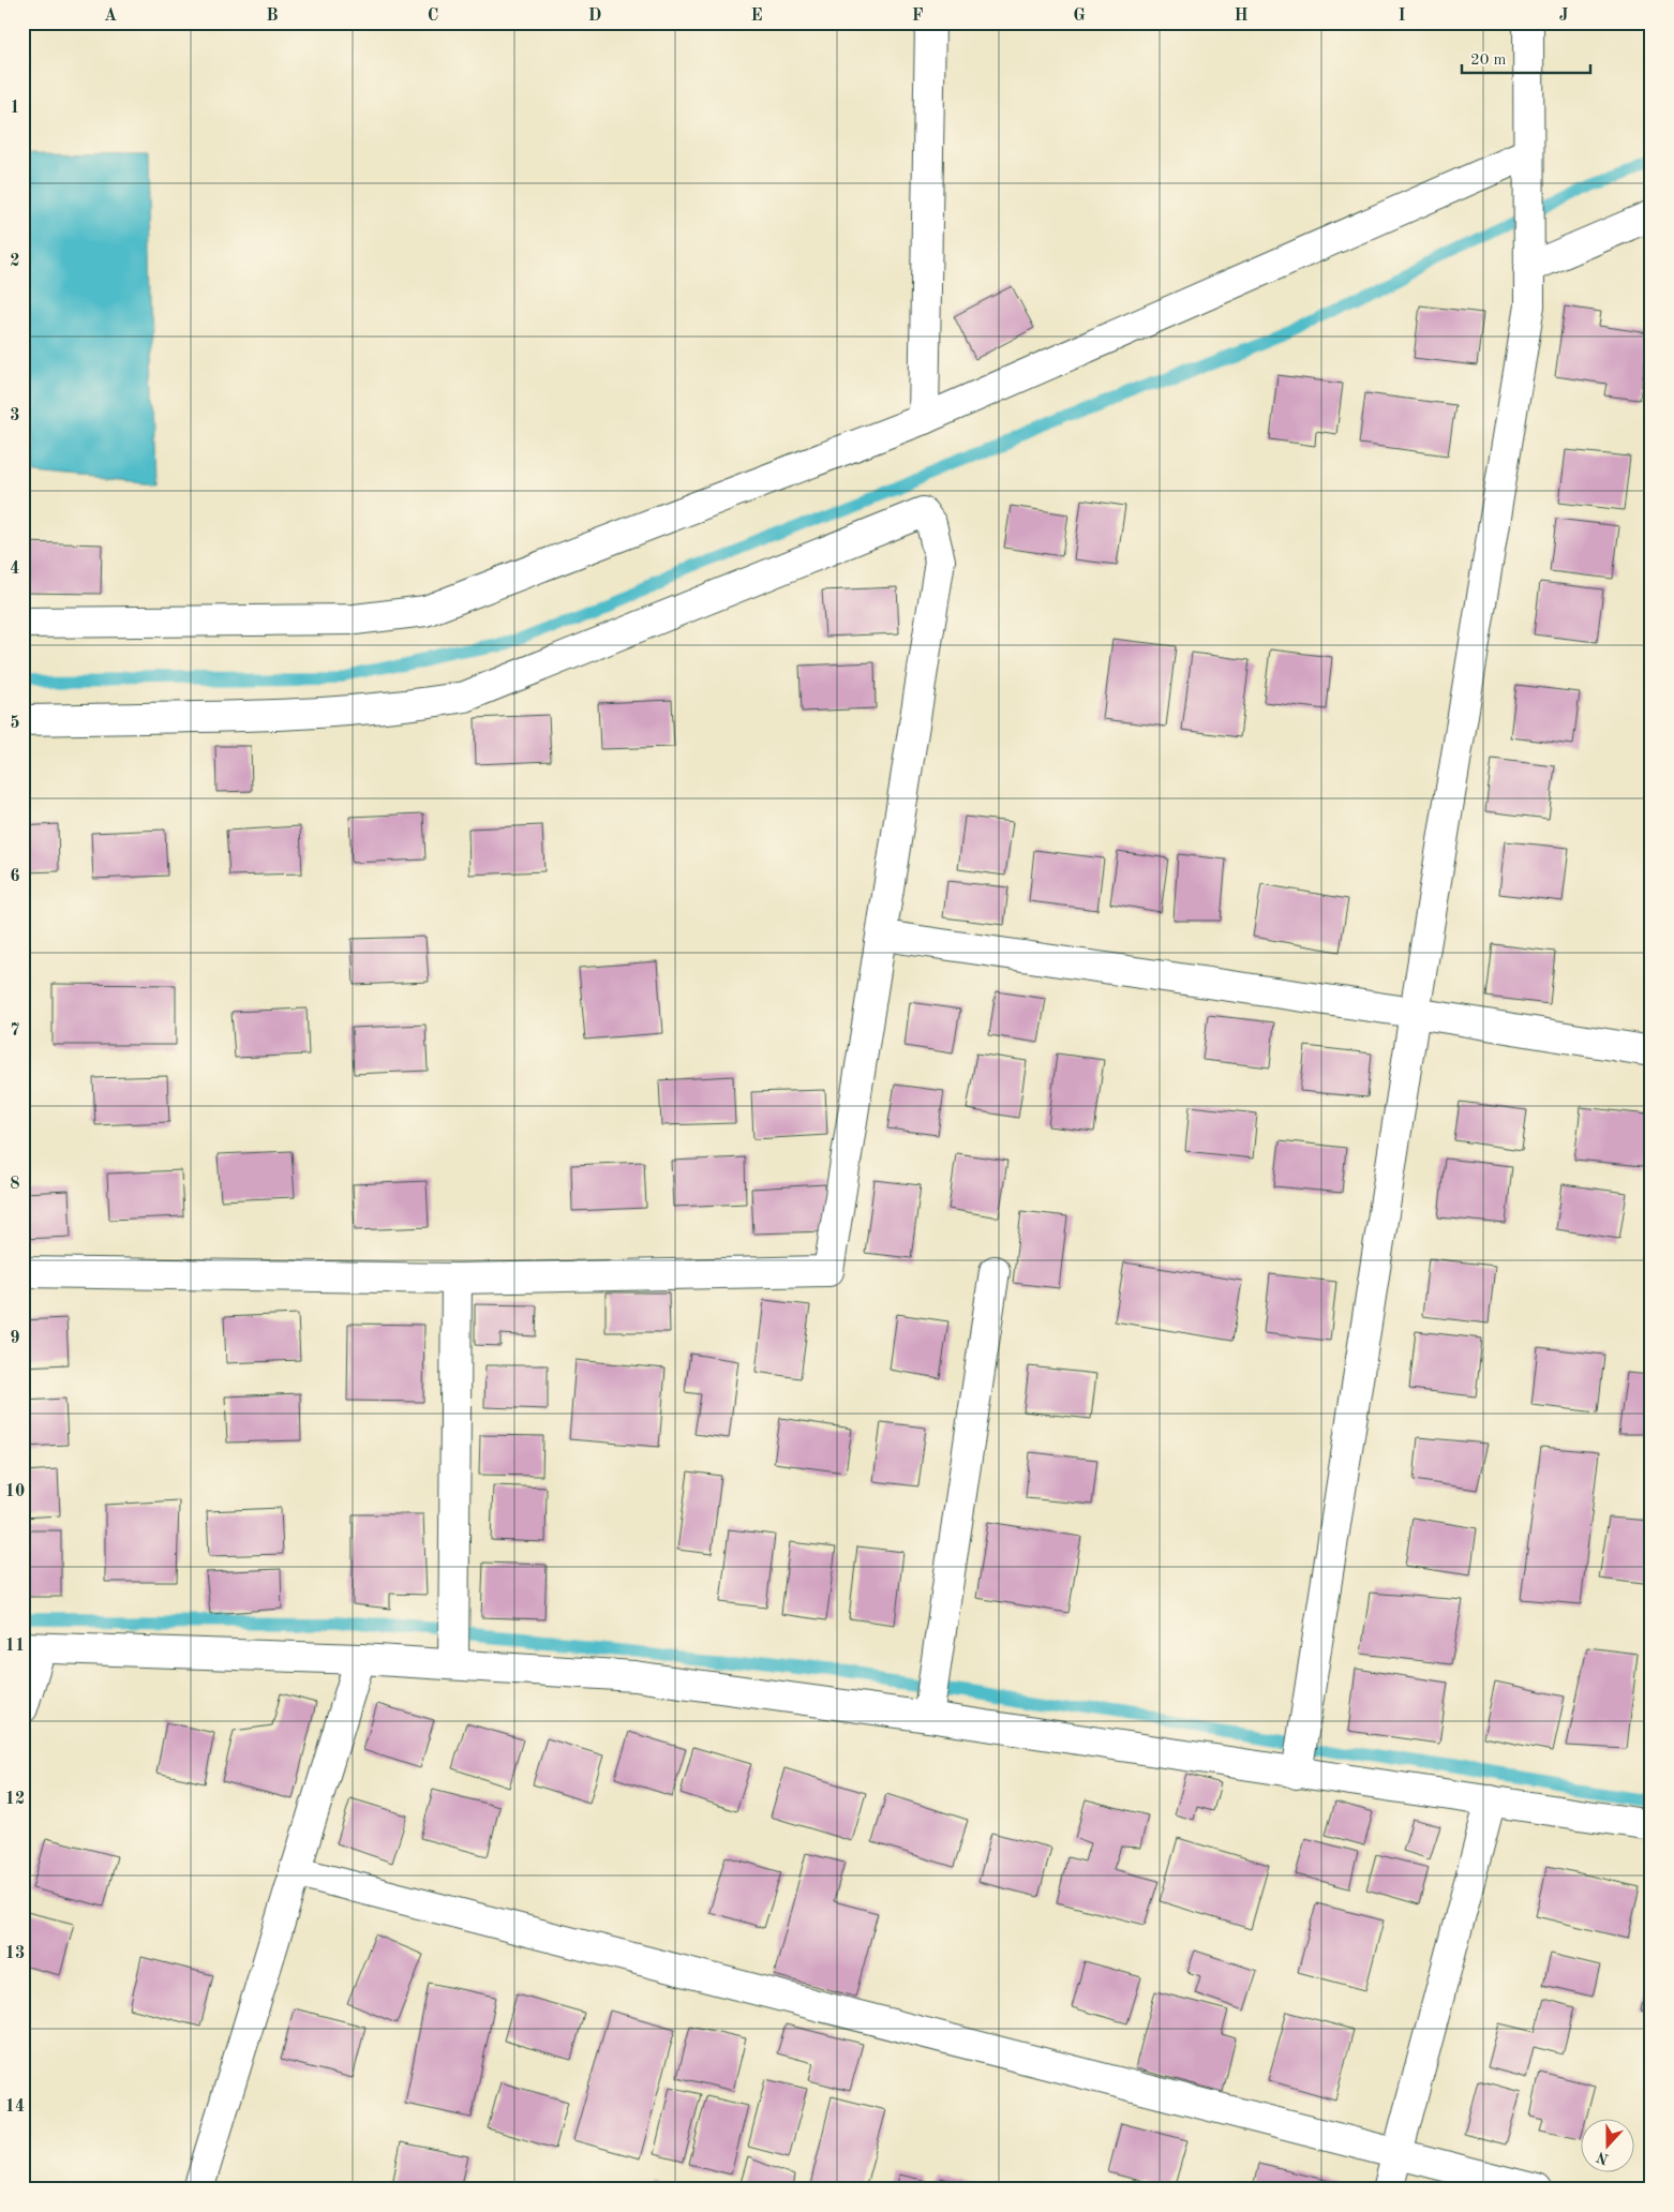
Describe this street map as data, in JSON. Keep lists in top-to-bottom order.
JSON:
{
  "scale_bar": "20 m",
  "north": "bottom",
  "grid": {
    "columns": [
      "A",
      "B",
      "C",
      "D",
      "E",
      "F",
      "G",
      "H",
      "I",
      "J"
    ],
    "rows": [
      "1",
      "2",
      "3",
      "4",
      "5",
      "6",
      "7",
      "8",
      "9",
      "10",
      "11",
      "12",
      "13",
      "14"
    ]
  }
}
